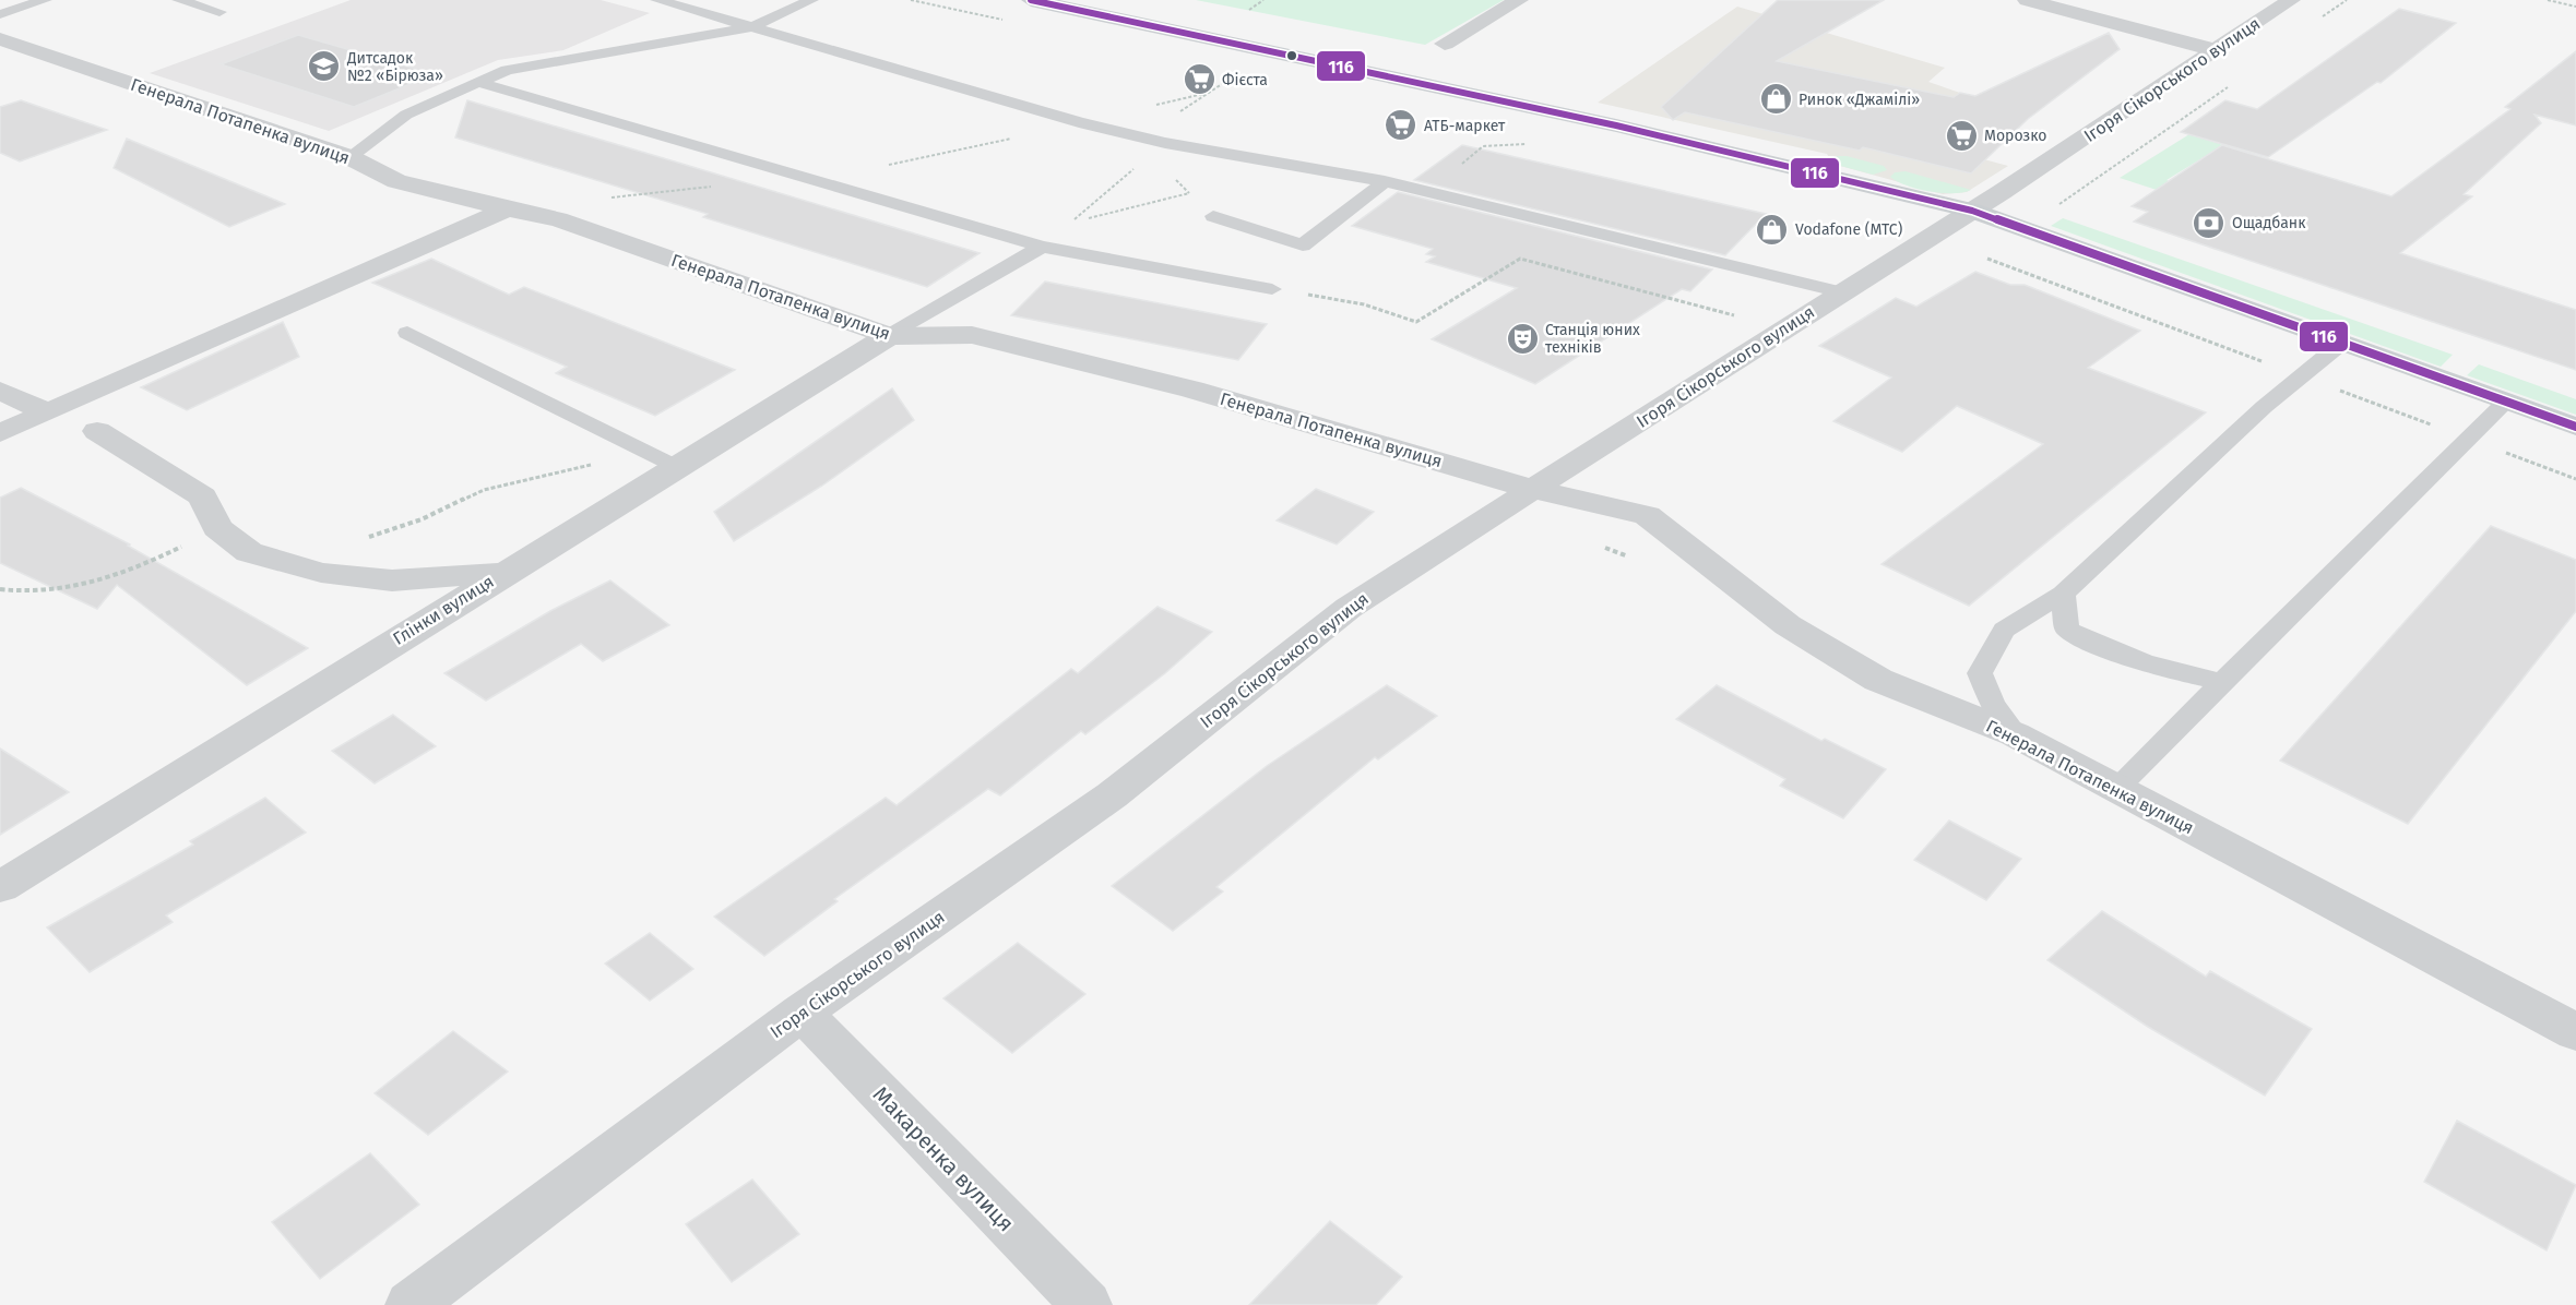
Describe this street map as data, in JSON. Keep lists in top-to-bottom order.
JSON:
{
  "streets": {
    "street": [
      "Ігоря Сікорського вулиця",
      "Генерала Потапенка вулиця",
      "Глінки вулиця",
      "Макаренка вулиця"
    ]
  },
  "crossings": [
    ["Ігоря Сікорського вулиця", "Генерала Потапенка вулиця"],
    ["Ігоря Сікорського вулиця", "Макаренка вулиця"],
    ["Генерала Потапенка вулиця", "Глінки вулиця"]
  ],
  "places": {
    "school or university": ["Дитсадок №2 «Бірюза»"],
    "supermarket": ["Фієста", "АТБ-маркет", "Морозко"],
    "shop": ["Ринок «Джамілі»", "Vodafone (МТС)"],
    "bank": ["Ощадбанк"],
    "theatre": ["Станція юних техніків"]
  },
  "lines": ["transit line 116"]
}
